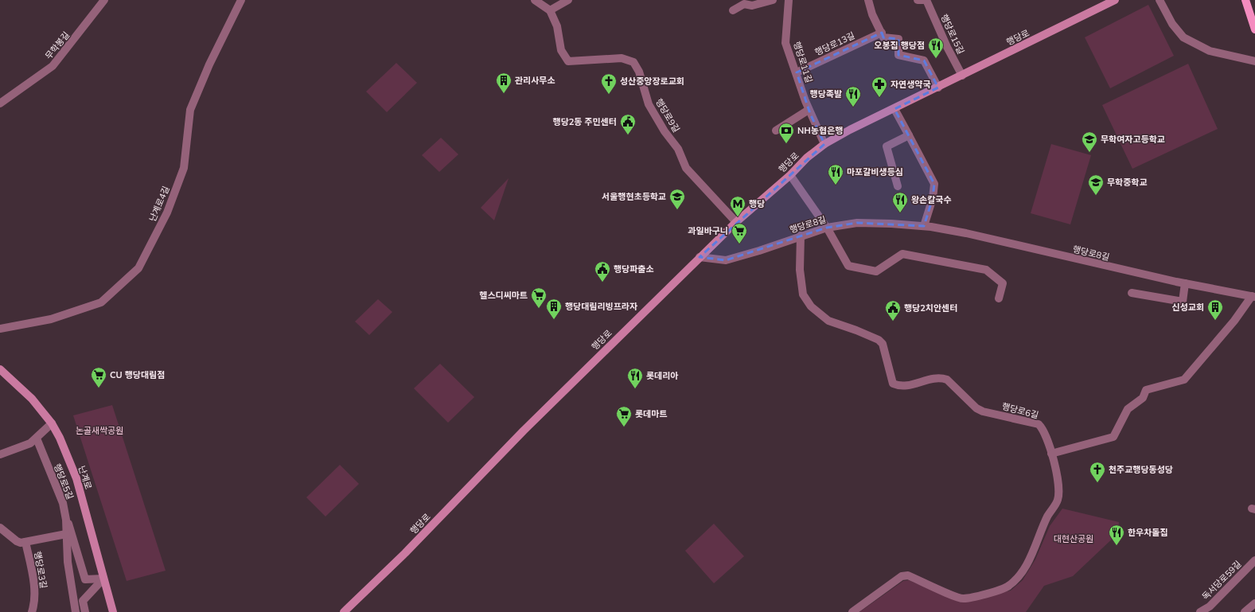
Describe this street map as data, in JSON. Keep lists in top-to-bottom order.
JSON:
{
  "streets": {
    "main road": ["행당로", "난계로"],
    "street": [
      "행당로15길",
      "행당로13길",
      "무학봉길",
      "행당로11길",
      "행당로9길",
      "난계로4길",
      "행당로8길",
      "행당로6길",
      "행당로5길",
      "행당로3길",
      "독서당로59길"
    ]
  },
  "crossings": [
    ["행당로15길", "행당로"],
    ["행당로", "행당로11길"],
    ["행당로", "행당로9길"],
    ["행당로", "행당로8길"],
    ["행당로13길", "행당로11길"],
    ["행당로8길", "행당로6길"]
  ],
  "parks": ["논골새싹공원", "대현산공원"],
  "places": {
    "restaurant": [
      "오봉집 행당점",
      "행당족발",
      "마포갈비생등심",
      "왕손칼국수",
      "롯데리아",
      "한우차돌집"
    ],
    "building": ["관리사무소", "행당대림리빙프라자", "신성교회"],
    "church": ["성산중앙장로교회", "천주교행당동성당"],
    "pharmacy": ["자연생약국"],
    "public building": ["행당2동 주민센터", "행당파출소", "행당2치안센터"],
    "bank": ["NH농협은행"],
    "school or university": ["무학여자고등학교", "무학중학교", "서울행현초등학교"],
    "metro station": ["행당"],
    "supermarket": [
      "과일바구니",
      "헬스디씨마트",
      "CU 행당대림점",
      "롯데마트"
    ]
  }
}
